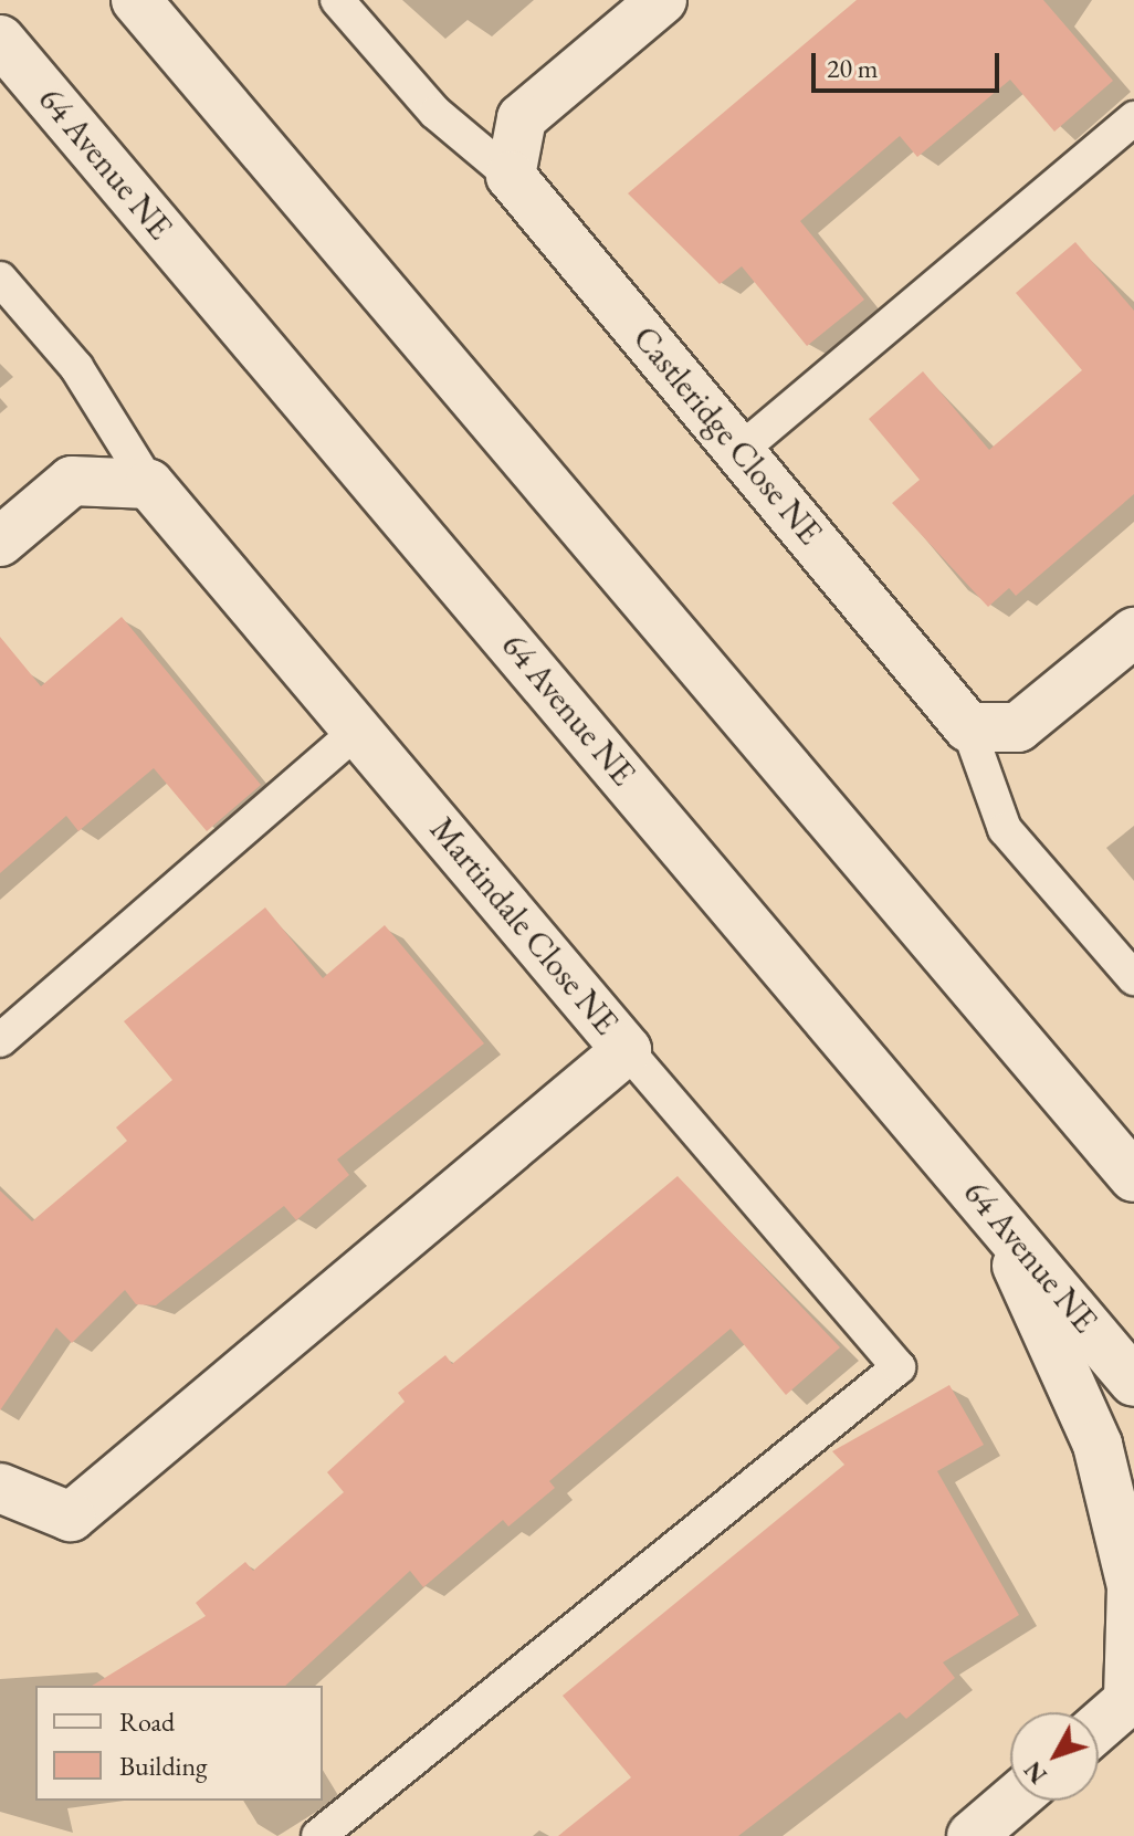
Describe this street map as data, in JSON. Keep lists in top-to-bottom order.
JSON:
{
  "streets": {
    "main road": ["64 Avenue NE", "Castleridge Close NE", "Martindale Close NE"]
  },
  "legend": ["Road", "Building"],
  "scale_bar": "20 m",
  "north": "bottom left"
}
